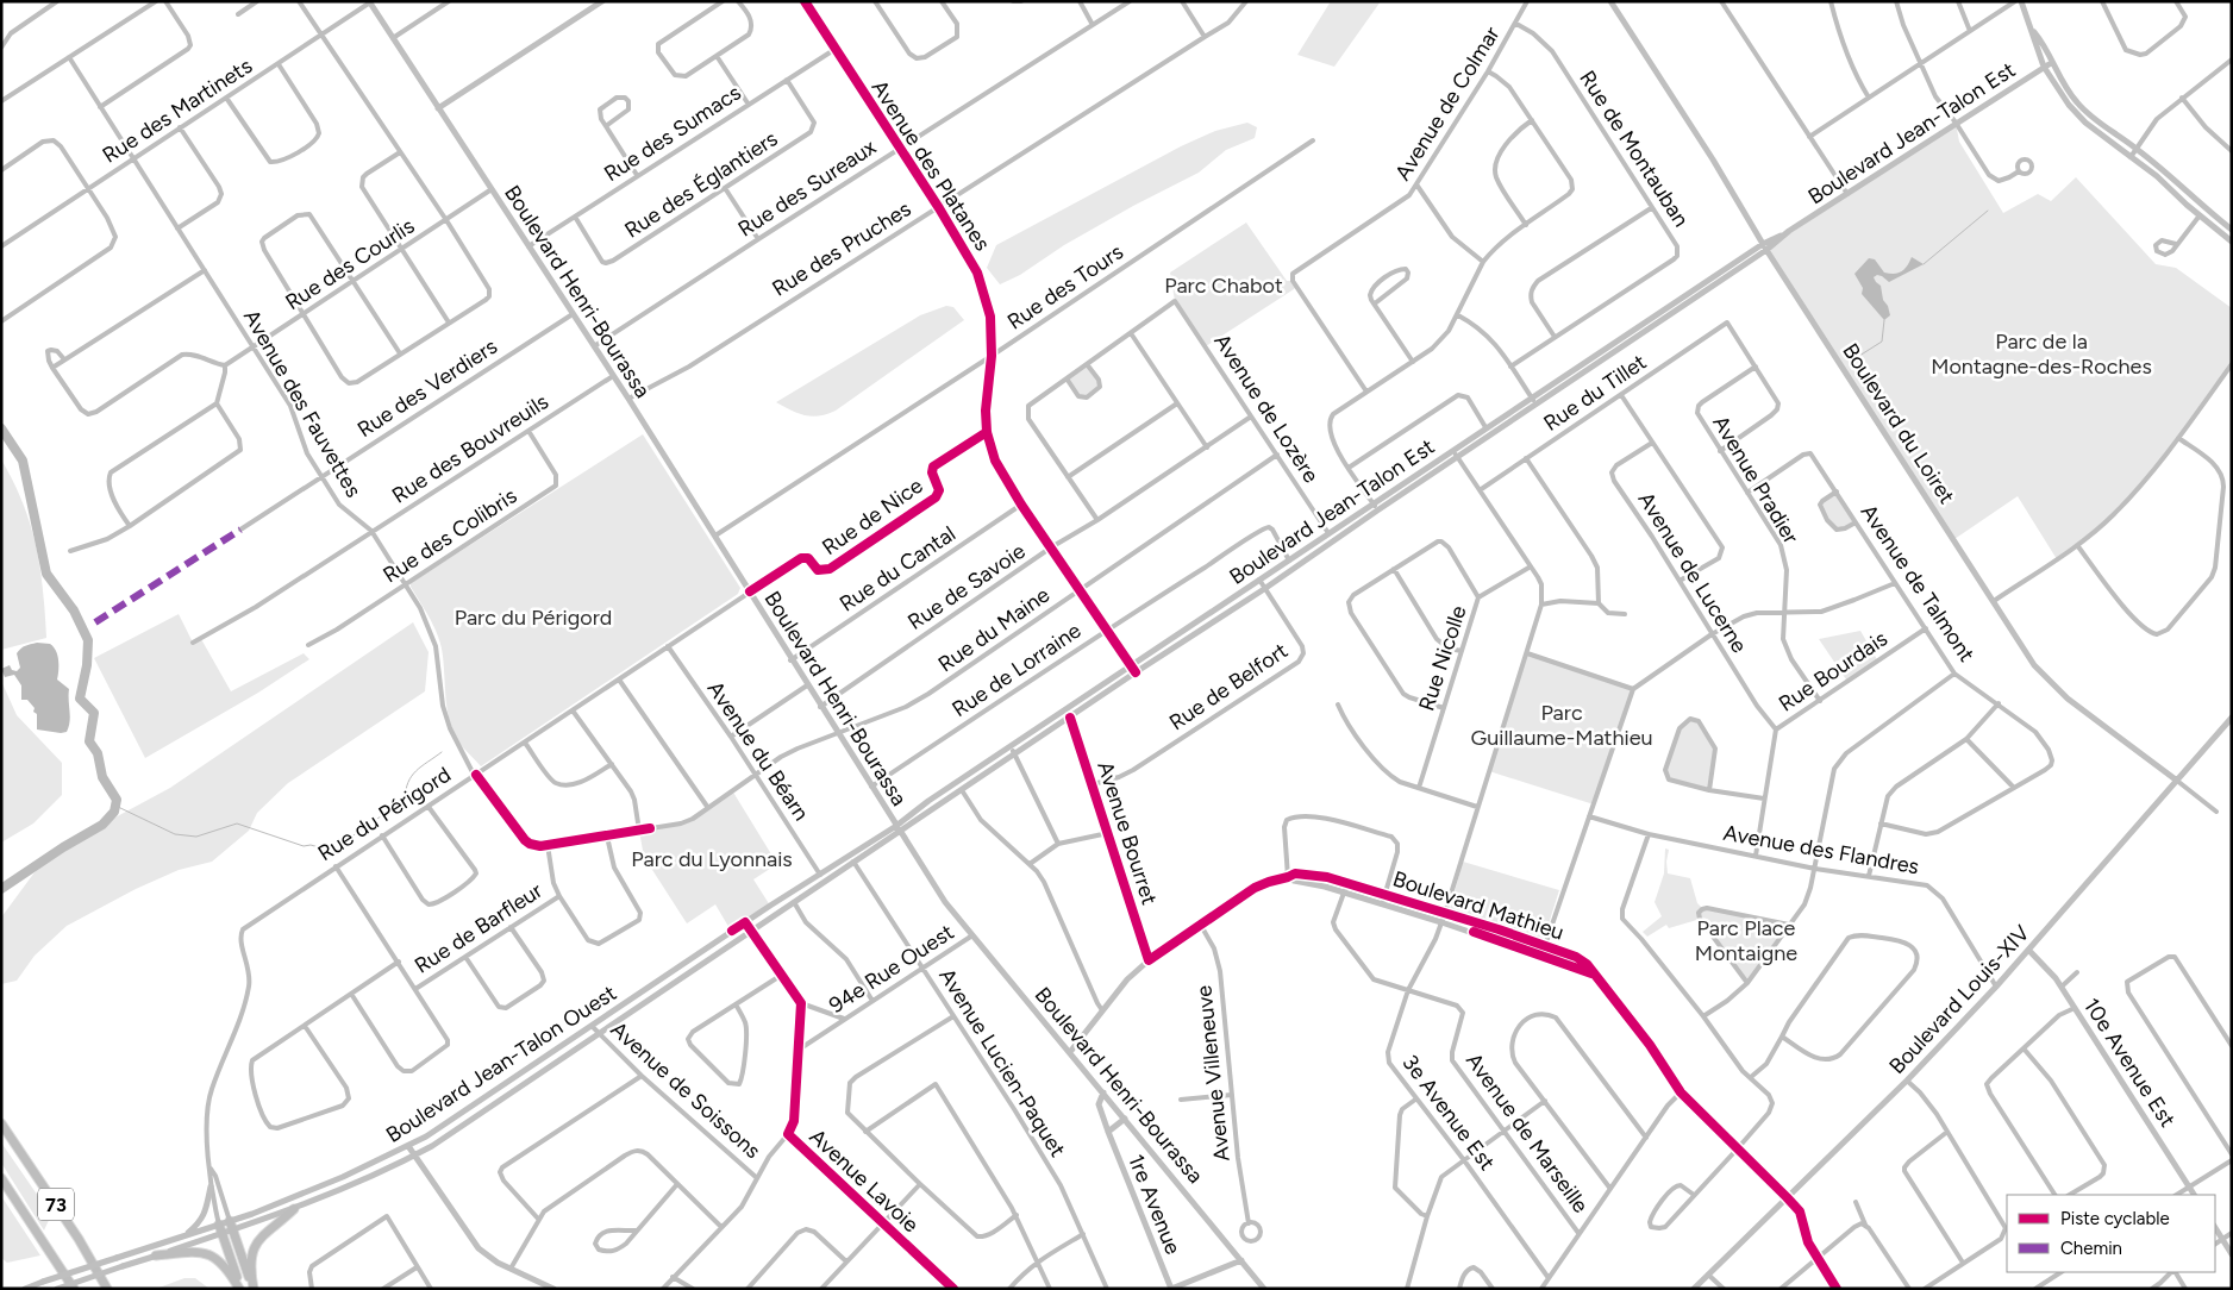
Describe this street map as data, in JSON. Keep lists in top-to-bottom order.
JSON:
{
  "streets": {
    "highway": ["73"],
    "street": [
      "Avenue de Colmar",
      "Rue des Martinets",
      "Rue des Sumacs",
      "Boulevard Jean-Talon Est",
      "Rue de Montauban",
      "Avenue des Platanes",
      "Rue des Églantiers",
      "Rue des Sureaux",
      "Rue des Pruches",
      "Rue des Courlis",
      "Rue des Tours",
      "Boulevard Henri-Bourassa",
      "Rue des Verdiers",
      "Rue du Tillet",
      "Avenue des Fauvettes",
      "Avenue de Lozère",
      "Boulevard du Loiret",
      "Rue des Bouvreuils",
      "Avenue Pradier",
      "Rue de Nice",
      "Rue des Colibris",
      "Rue du Cantal",
      "Avenue de Lucerne",
      "Avenue de Talmont",
      "Rue de Savoie",
      "Rue du Maine",
      "Rue Nicolle",
      "Rue de Lorraine",
      "Rue Bourdais",
      "Rue de Belfort",
      "Avenue du Béarn",
      "Rue du Périgord",
      "Avenue Bourret",
      "Avenue des Flandres",
      "Boulevard Mathieu",
      "Rue de Barfleur",
      "94e Rue Ouest",
      "Boulevard Louis-XIV",
      "Avenue Lucien-Paquet",
      "10e Avenue Est",
      "Boulevard Jean-Talon Ouest",
      "Avenue Villeneuve",
      "Avenue de Soissons",
      "3e Avenue Est",
      "Avenue de Marseille",
      "Avenue Lavoie",
      "1re Avenue"
    ]
  },
  "crossings": [
    ["Avenue de Colmar", "Rue de Montauban"],
    ["Rue des Martinets", "Boulevard Henri-Bourassa"],
    ["Rue des Martinets", "Avenue des Fauvettes"],
    ["Rue des Sumacs", "Avenue des Platanes"],
    ["Rue des Sumacs", "Rue des Églantiers"],
    ["Rue des Sumacs", "Boulevard Henri-Bourassa"],
    ["Boulevard Jean-Talon Est", "Avenue des Platanes"],
    ["Boulevard Jean-Talon Est", "Boulevard Henri-Bourassa"],
    ["Boulevard Jean-Talon Est", "Avenue de Lozère"],
    ["Boulevard Jean-Talon Est", "Boulevard du Loiret"],
    ["Boulevard Jean-Talon Est", "Rue de Lorraine"],
    ["Boulevard Jean-Talon Est", "Rue de Belfort"],
    ["Boulevard Jean-Talon Est", "Avenue Bourret"],
    ["Boulevard Jean-Talon Est", "Boulevard Jean-Talon Ouest"],
    ["Avenue des Platanes", "Rue des Sureaux"],
    ["Avenue des Platanes", "Rue des Pruches"],
    ["Avenue des Platanes", "Rue des Tours"],
    ["Avenue des Platanes", "Rue de Nice"],
    ["Avenue des Platanes", "Rue du Cantal"],
    ["Avenue des Platanes", "Rue de Savoie"],
    ["Avenue des Platanes", "Rue du Maine"],
    ["Avenue des Platanes", "Rue de Lorraine"],
    ["Rue des Sureaux", "Boulevard Henri-Bourassa"],
    ["Rue des Pruches", "Boulevard Henri-Bourassa"],
    ["Rue des Courlis", "Boulevard Henri-Bourassa"],
    ["Rue des Courlis", "Avenue des Fauvettes"],
    ["Rue des Tours", "Boulevard Henri-Bourassa"],
    ["Boulevard Henri-Bourassa", "Rue des Verdiers"],
    ["Boulevard Henri-Bourassa", "Rue des Bouvreuils"],
    ["Boulevard Henri-Bourassa", "Rue de Nice"],
    ["Boulevard Henri-Bourassa", "Rue du Cantal"],
    ["Boulevard Henri-Bourassa", "Rue de Savoie"],
    ["Boulevard Henri-Bourassa", "Rue du Maine"],
    ["Boulevard Henri-Bourassa", "Rue de Lorraine"],
    ["Boulevard Henri-Bourassa", "Rue du Périgord"],
    ["Boulevard Henri-Bourassa", "Boulevard Mathieu"],
    ["Boulevard Henri-Bourassa", "94e Rue Ouest"],
    ["Boulevard Henri-Bourassa", "Boulevard Jean-Talon Ouest"],
    ["Boulevard Henri-Bourassa", "1re Avenue"],
    ["Rue des Verdiers", "Avenue des Fauvettes"],
    ["Rue du Tillet", "Avenue Pradier"],
    ["Avenue des Fauvettes", "Rue des Bouvreuils"],
    ["Avenue des Fauvettes", "Rue des Colibris"],
    ["Avenue des Fauvettes", "Rue du Maine"],
    ["Avenue des Fauvettes", "Rue du Périgord"],
    ["Avenue de Lozère", "Rue de Savoie"],
    ["Avenue de Lozère", "Rue du Maine"],
    ["Boulevard du Loiret", "Boulevard Louis-XIV"],
    ["Rue des Bouvreuils", "Rue des Colibris"],
    ["Avenue Pradier", "Avenue de Talmont"],
    ["Avenue Pradier", "Rue Bourdais"],
    ["Rue de Nice", "Rue du Périgord"],
    ["Avenue de Lucerne", "Rue Bourdais"],
    ["Avenue de Talmont", "Rue Bourdais"],
    ["Rue du Maine", "Avenue du Béarn"],
    ["Rue Bourdais", "Avenue des Flandres"],
    ["Rue de Belfort", "Avenue Bourret"],
    ["Avenue du Béarn", "Rue du Périgord"],
    ["Avenue du Béarn", "Boulevard Jean-Talon Ouest"],
    ["Rue du Périgord", "Boulevard Jean-Talon Ouest"],
    ["Avenue Bourret", "Boulevard Mathieu"],
    ["Avenue des Flandres", "Boulevard Louis-XIV"],
    ["Boulevard Mathieu", "Boulevard Louis-XIV"],
    ["Boulevard Mathieu", "Avenue Villeneuve"],
    ["Boulevard Mathieu", "3e Avenue Est"],
    ["Boulevard Mathieu", "Avenue de Marseille"],
    ["94e Rue Ouest", "Avenue Lucien-Paquet"],
    ["94e Rue Ouest", "Avenue Lavoie"],
    ["Boulevard Louis-XIV", "10e Avenue Est"],
    ["Avenue Lucien-Paquet", "Boulevard Jean-Talon Ouest"],
    ["Boulevard Jean-Talon Ouest", "Avenue de Soissons"],
    ["3e Avenue Est", "Avenue de Marseille"]
  ],
  "parks": [
    "Parc Chabot",
    "Parc de la Montagne-des-Roches",
    "Parc du Périgord",
    "Parc Guillaume-Mathieu",
    "Parc du Lyonnais",
    "Parc Place Montaigne"
  ],
  "legend": ["Piste cyclable", "Chemin"]
}
